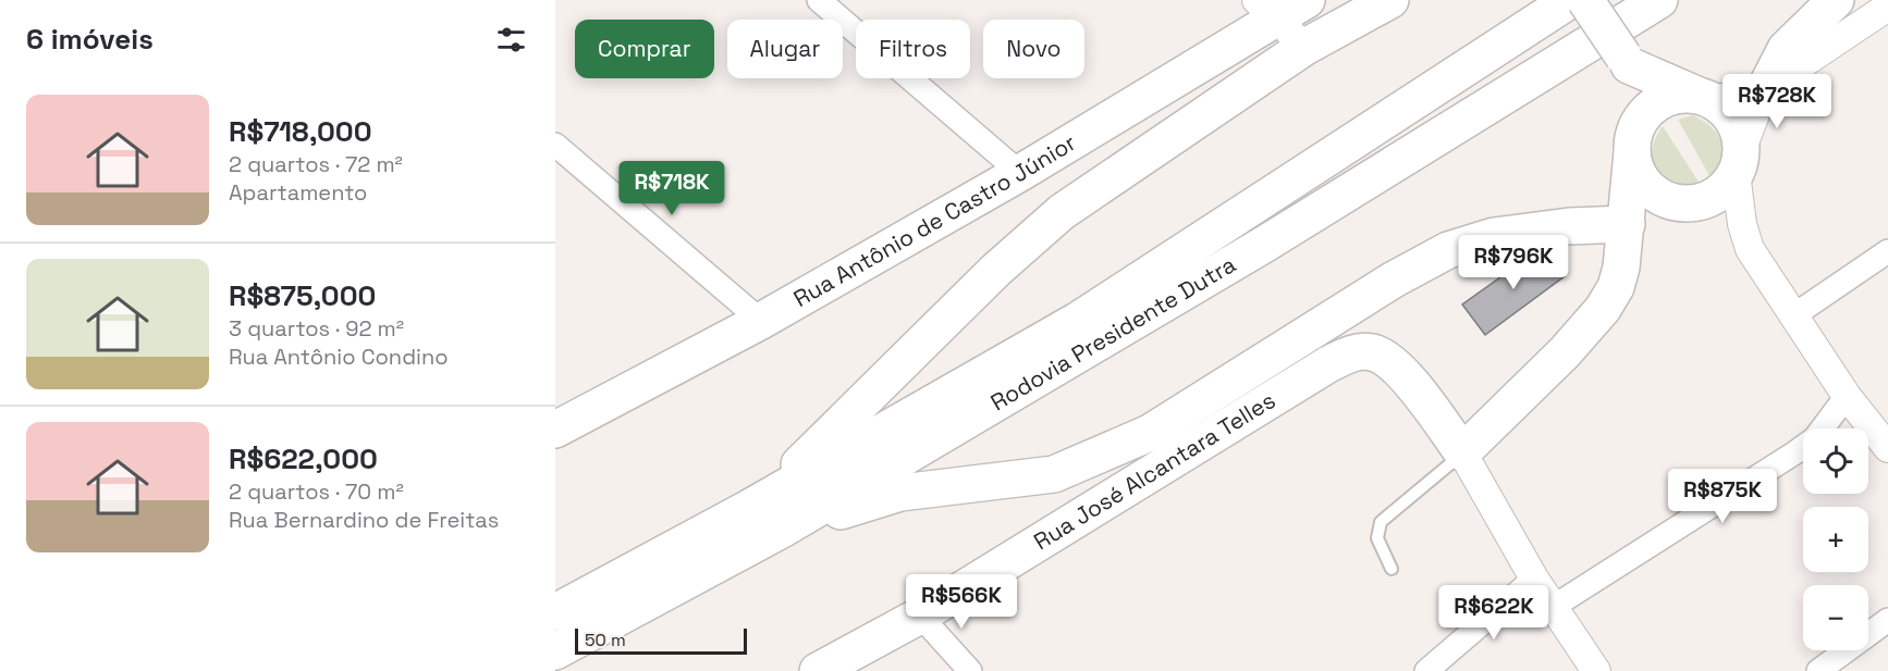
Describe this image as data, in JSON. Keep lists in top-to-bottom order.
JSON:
{
  "streets": {
    "main road": ["Rua Antônio de Castro Júnior", "Rodovia Presidente Dutra", "Rua José Alcantara Telles"]
  },
  "scale_bar": "50 m",
  "page": {
    "heading": "6 imóveis",
    "chip": [
      "Comprar",
      "Alugar",
      "Filtros",
      "Novo"
    ],
    "price": [
      "R$728K",
      "R$718K",
      "R$796K",
      "R$875K",
      "R$566K",
      "R$622K"
    ],
    "list": [
      {
        "name": "R$718,000",
        "note": "2 quartos · 72 m² · Apartamento"
      },
      {
        "name": "R$875,000",
        "note": "3 quartos · 92 m² · Rua Antônio Condino"
      },
      {
        "name": "R$622,000",
        "note": "2 quartos · 70 m² · Rua Bernardino de Freitas"
      }
    ],
    "map_buttons": ["+", "−"],
    "scale": "50 m"
  }
}
